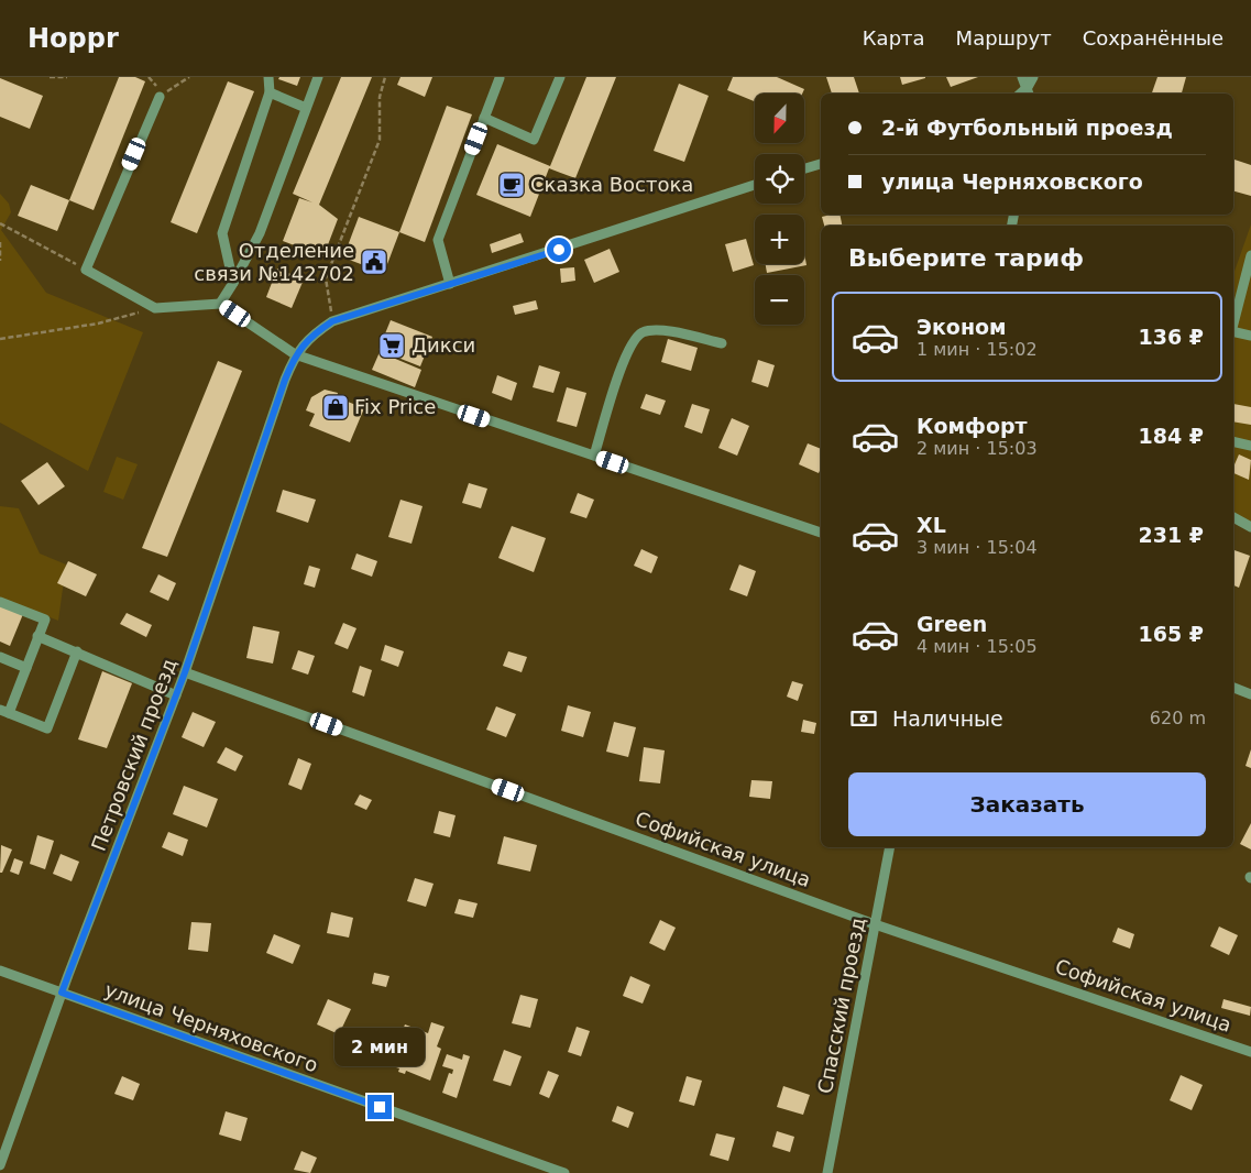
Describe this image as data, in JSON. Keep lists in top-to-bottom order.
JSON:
{
  "streets": {
    "street": [
      "Петровский проезд",
      "Софийская улица",
      "Спасский проезд",
      "улица Черняховского"
    ]
  },
  "crossings": [
    ["Петровский проезд", "Софийская улица"],
    ["Петровский проезд", "улица Черняховского"],
    ["Софийская улица", "Спасский проезд"]
  ],
  "places": {
    "cafe": ["Сказка Востока"],
    "public building": ["Отделение связи №142702"],
    "supermarket": ["Дикси"],
    "shop": ["Fix Price"]
  },
  "north": "bottom",
  "page": {
    "header": "Hoppr",
    "nav": ["Карта", "Маршрут", "Сохранённые"],
    "map_buttons": ["+", "−"],
    "banner": ["2-й Футбольный проезд", "улица Черняховского"],
    "heading": "Выберите тариф",
    "list": [
      {
        "name": "Эконом",
        "note": "1 мин · 15:02",
        "value": "136 ₽"
      },
      {
        "name": "Комфорт",
        "note": "2 мин · 15:03",
        "value": "184 ₽"
      },
      {
        "name": "XL",
        "note": "3 мин · 15:04",
        "value": "231 ₽"
      },
      {
        "name": "Green",
        "note": "4 мин · 15:05",
        "value": "165 ₽"
      }
    ],
    "pay": ["Наличные", "620 m"],
    "buttons": "Заказать",
    "bubble": "2 мин"
  }
}
